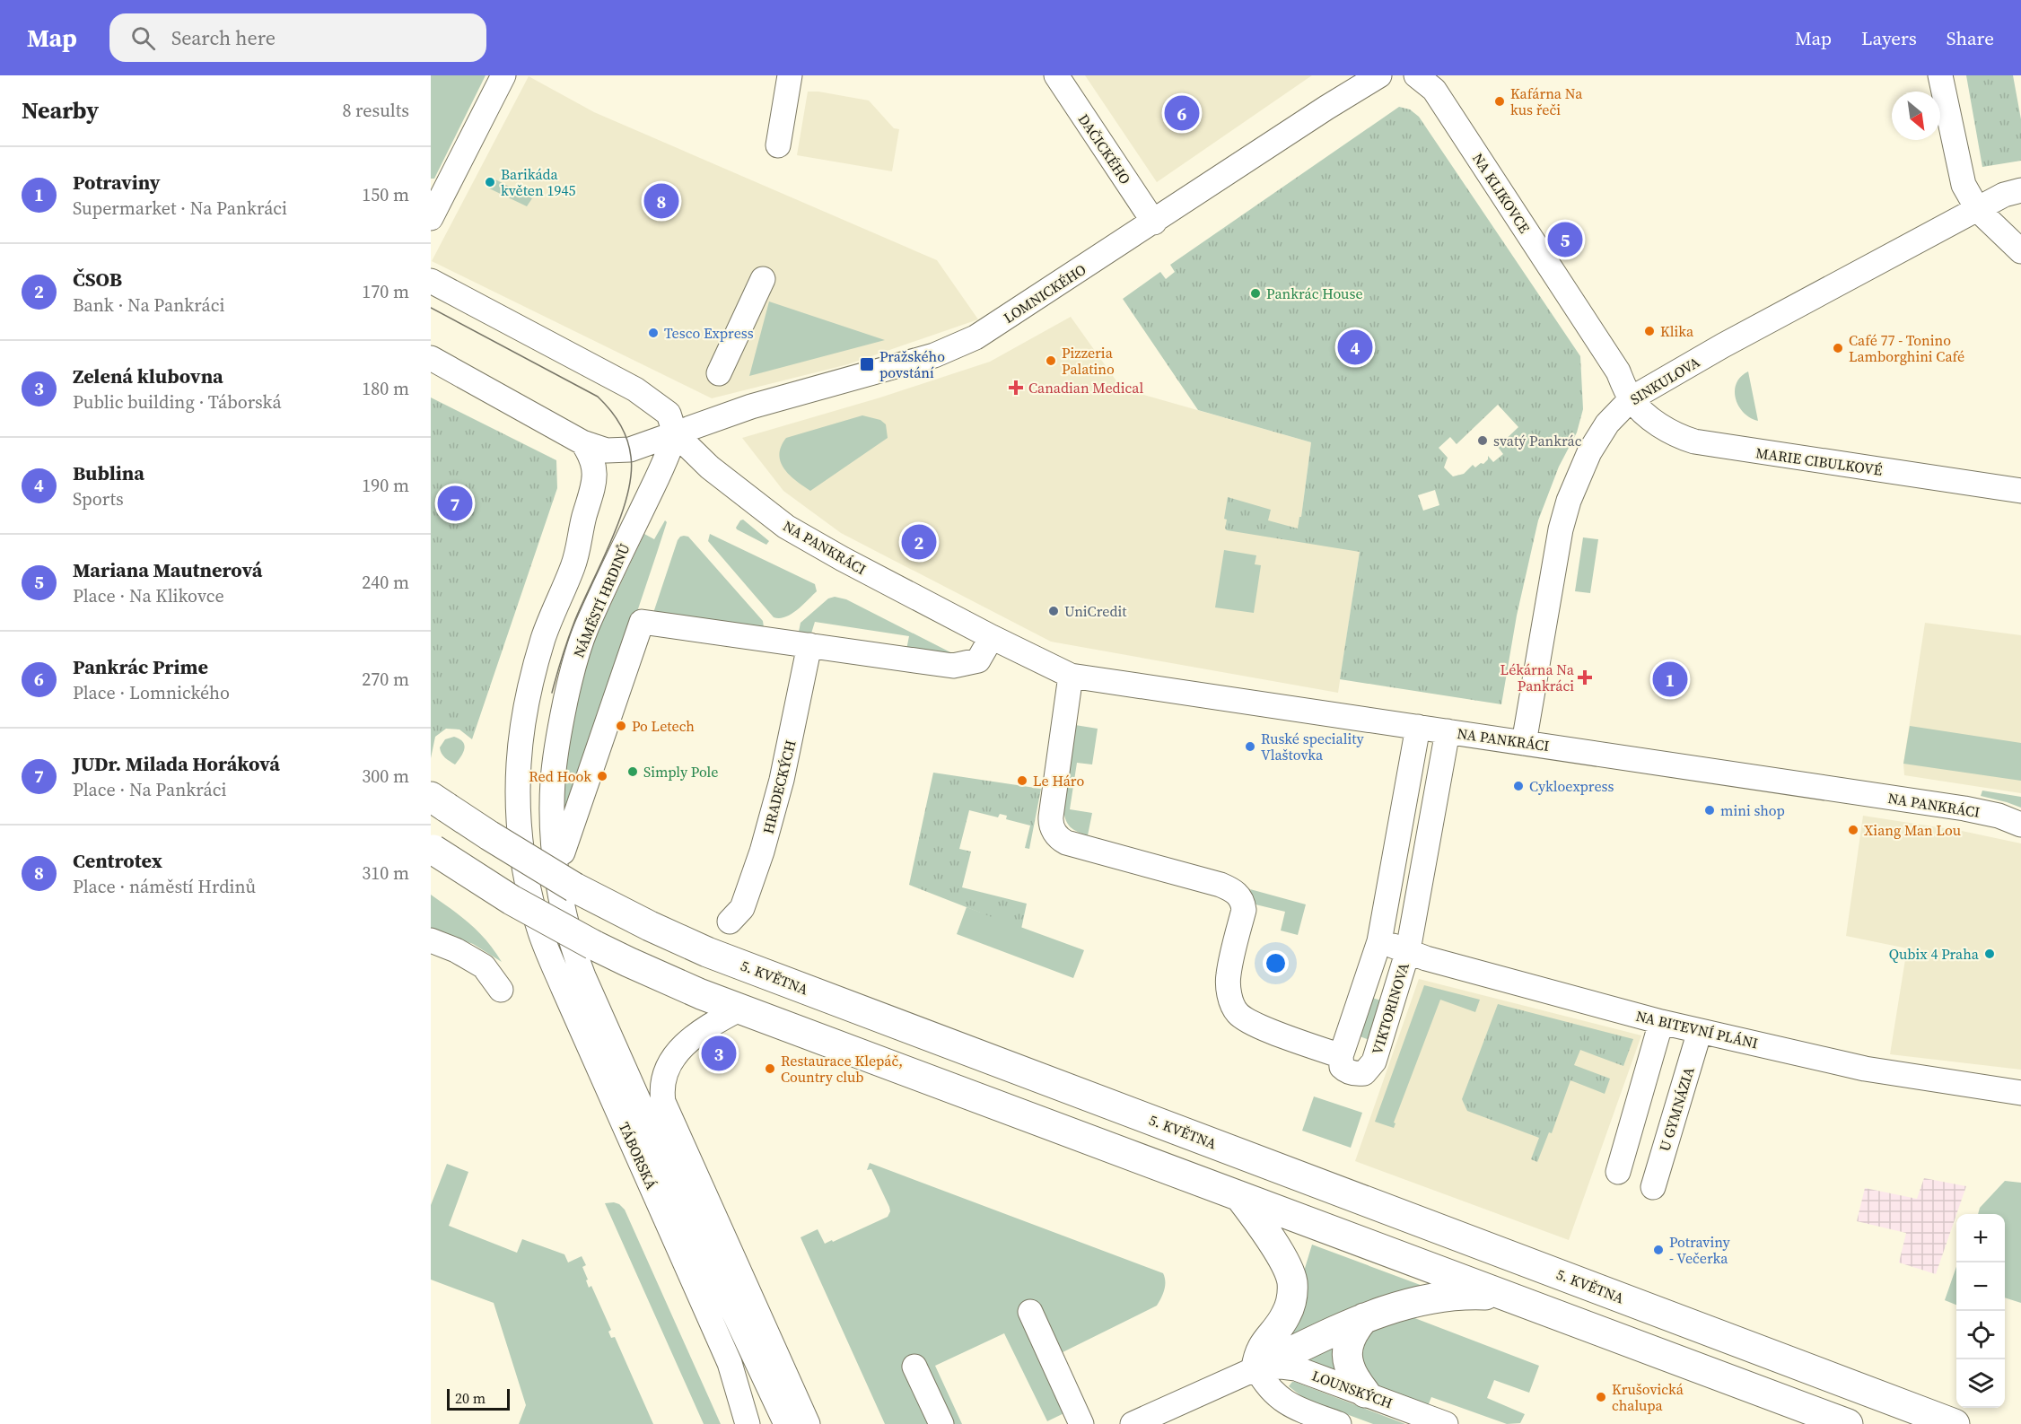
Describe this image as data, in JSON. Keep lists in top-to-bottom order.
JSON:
{
  "streets": {
    "main road": ["5. KVĚTNA"],
    "street": [
      "DAČICKÉHO",
      "NA KLIKOVCE",
      "LOMNICKÉHO",
      "SINKULOVA",
      "MARIE CIBULKOVÉ",
      "NA PANKRÁCI",
      "NÁMĚSTÍ HRDINŮ",
      "HRADECKÝCH",
      "VIKTORINOVA",
      "NA BITEVNÍ PLÁNI",
      "U GYMNÁZIA",
      "TÁBORSKÁ",
      "LOUNSKÝCH"
    ]
  },
  "crossings": [
    ["DAČICKÉHO", "LOMNICKÉHO"],
    ["NA KLIKOVCE", "SINKULOVA"],
    ["NA KLIKOVCE", "MARIE CIBULKOVÉ"],
    ["LOMNICKÉHO", "NA PANKRÁCI"],
    ["LOMNICKÉHO", "NÁMĚSTÍ HRDINŮ"],
    ["SINKULOVA", "MARIE CIBULKOVÉ"],
    ["SINKULOVA", "NA PANKRÁCI"],
    ["NA PANKRÁCI", "NÁMĚSTÍ HRDINŮ"],
    ["NA PANKRÁCI", "VIKTORINOVA"],
    ["NÁMĚSTÍ HRDINŮ", "TÁBORSKÁ"],
    ["VIKTORINOVA", "NA BITEVNÍ PLÁNI"],
    ["NA BITEVNÍ PLÁNI", "U GYMNÁZIA"]
  ],
  "places": {
    "other": [
      "Kafárna Na kus řeči",
      "Barikáda květen 1945",
      "Pankrác House",
      "Klika",
      "Tesco Express",
      "Café 77 - Tonino Lamborghini Café",
      "Pizzeria Palatino",
      "svatý Pankrác",
      "UniCredit",
      "Po Letech",
      "Ruské speciality Vlaštovka",
      "Simply Pole",
      "Red Hook",
      "Le Háro",
      "Cykloexpress",
      "mini shop",
      "Xiang Man Lou",
      "Qubix 4 Praha",
      "Restaurace Klepáč, Country club",
      "Potraviny - Večerka",
      "Krušovická chalupa"
    ],
    "transit": ["Pražského povstání"],
    "health": ["Canadian Medical", "Lékárna Na Pankráci"]
  },
  "scale_bar": "20 m",
  "north": "bottom right",
  "page": {
    "header": "Map",
    "search": "Search here",
    "nav": ["Map", "Layers", "Share"],
    "heading": ["Nearby", "8 results"],
    "pins": [
      "6",
      "8",
      "5",
      "4",
      "7",
      "2",
      "1",
      "3"
    ],
    "list": [
      {
        "mark": "1",
        "name": "Potraviny",
        "note": "Supermarket · Na Pankráci",
        "value": "150 m"
      },
      {
        "mark": "2",
        "name": "ČSOB",
        "note": "Bank · Na Pankráci",
        "value": "170 m"
      },
      {
        "mark": "3",
        "name": "Zelená klubovna",
        "note": "Public building · Táborská",
        "value": "180 m"
      },
      {
        "mark": "4",
        "name": "Bublina",
        "note": "Sports",
        "value": "190 m"
      },
      {
        "mark": "5",
        "name": "Mariana Mautnerová",
        "note": "Place · Na Klikovce",
        "value": "240 m"
      },
      {
        "mark": "6",
        "name": "Pankrác Prime",
        "note": "Place · Lomnického",
        "value": "270 m"
      },
      {
        "mark": "7",
        "name": "JUDr. Milada Horáková",
        "note": "Place · Na Pankráci",
        "value": "300 m"
      },
      {
        "mark": "8",
        "name": "Centrotex",
        "note": "Place · náměstí Hrdinů",
        "value": "310 m"
      }
    ],
    "map_buttons": ["+", "−"],
    "scale": "20 m"
  }
}
